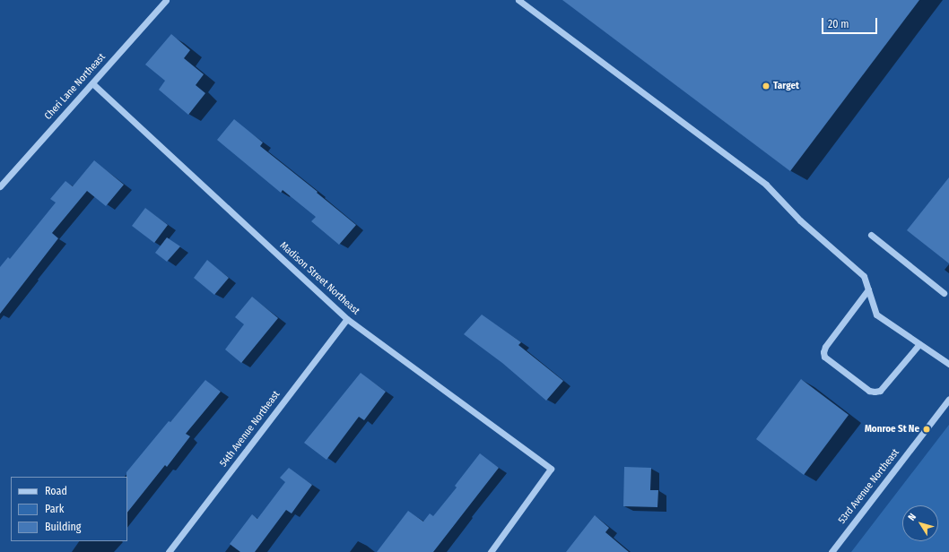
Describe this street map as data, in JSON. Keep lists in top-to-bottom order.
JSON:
{
  "streets": {
    "street": [
      "Cheri Lane Northeast",
      "Madison Street Northeast",
      "54th Avenue Northeast",
      "53rd Avenue Northeast"
    ]
  },
  "crossings": [
    ["Cheri Lane Northeast", "Madison Street Northeast"],
    ["Madison Street Northeast", "54th Avenue Northeast"]
  ],
  "places": ["Target", "Monroe St Ne"],
  "legend": ["Road", "Park", "Building"],
  "scale_bar": "20 m",
  "north": "top left"
}
